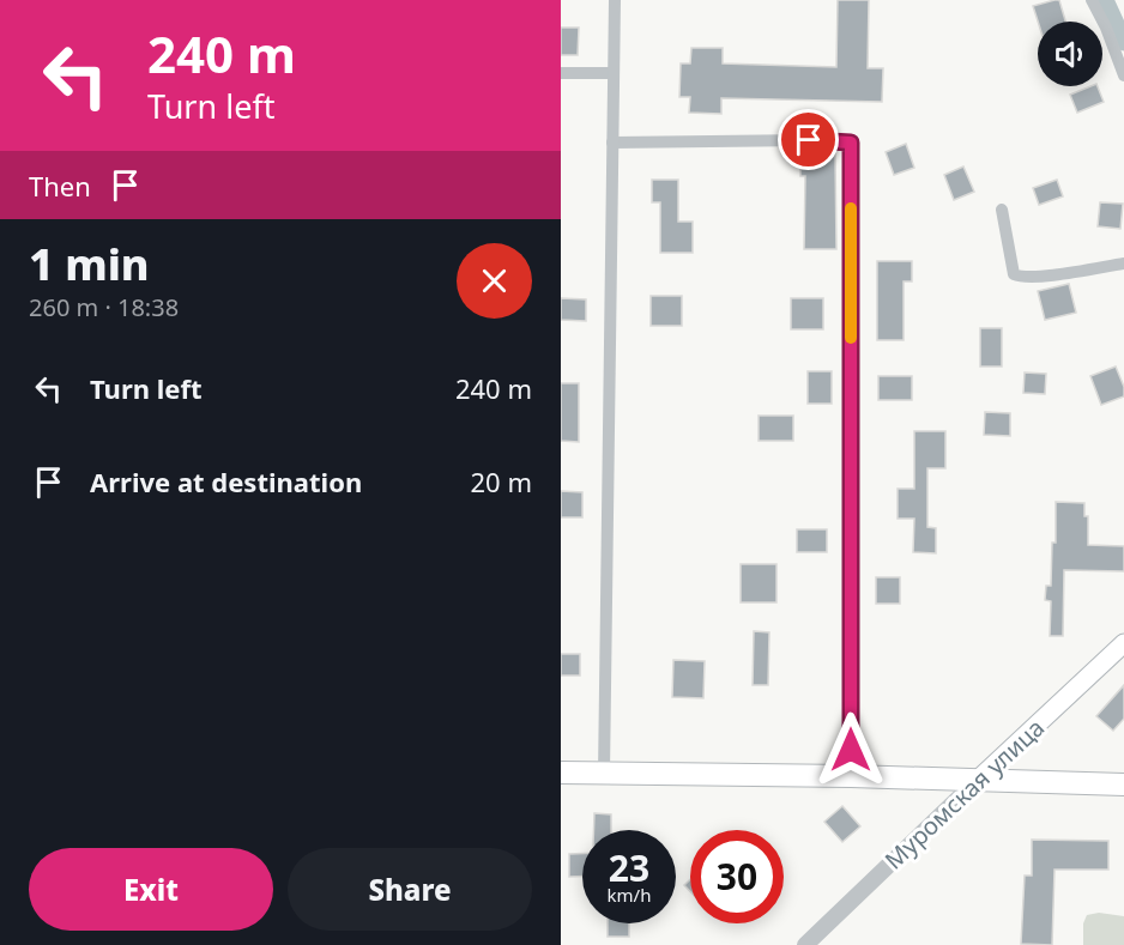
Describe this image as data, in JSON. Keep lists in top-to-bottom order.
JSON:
{
  "streets": {
    "main road": ["Муромская улица"]
  },
  "page": {
    "turn": ["240 m", "Turn left"],
    "then": "Then",
    "heading": ["1 min", "260 m · 18:38"],
    "list": [
      {
        "name": "Turn left",
        "value": "240 m"
      },
      {
        "name": "Arrive at destination",
        "value": "20 m"
      }
    ],
    "speed": "23 km/h",
    "limit": "30",
    "buttons": ["Exit", "Share"]
  }
}
